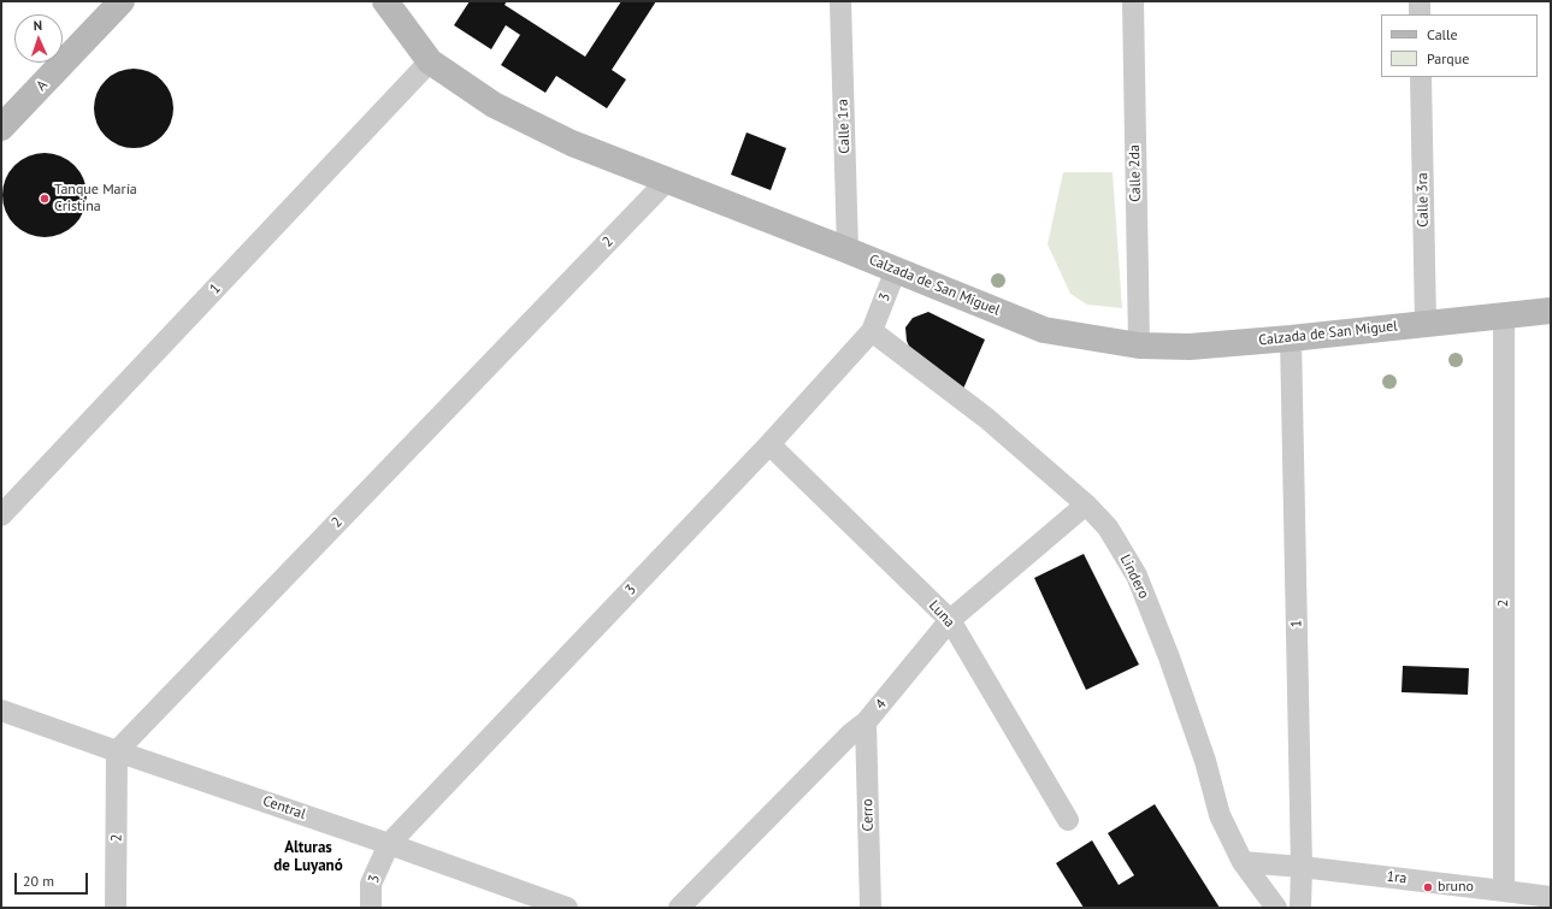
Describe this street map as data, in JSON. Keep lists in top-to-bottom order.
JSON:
{
  "streets": {
    "main road": ["A", "Calzada de San Miguel"],
    "street": [
      "Calle 1ra",
      "Calle 2da",
      "Calle 3ra",
      "2",
      "1",
      "3",
      "Lindero",
      "Luna",
      "4",
      "Central",
      "Cerro",
      "1ra"
    ]
  },
  "crossings": [
    ["Calle 1ra", "Calzada de San Miguel"],
    ["Calle 2da", "Calzada de San Miguel"],
    ["Calle 3ra", "Calzada de San Miguel"],
    ["2", "Calzada de San Miguel"],
    ["2", "Central"],
    ["2", "1ra"],
    ["Calzada de San Miguel", "1"],
    ["Calzada de San Miguel", "3"],
    ["1", "1ra"],
    ["3", "Lindero"],
    ["3", "Luna"],
    ["3", "Central"],
    ["Lindero", "4"],
    ["Lindero", "1ra"],
    ["Luna", "4"],
    ["4", "Cerro"]
  ],
  "districts": ["Alturas de Luyanó"],
  "places": ["Tanque María Cristina", "bruno"],
  "legend": ["Calle", "Parque"],
  "scale_bar": "20 m",
  "north": "top"
}
